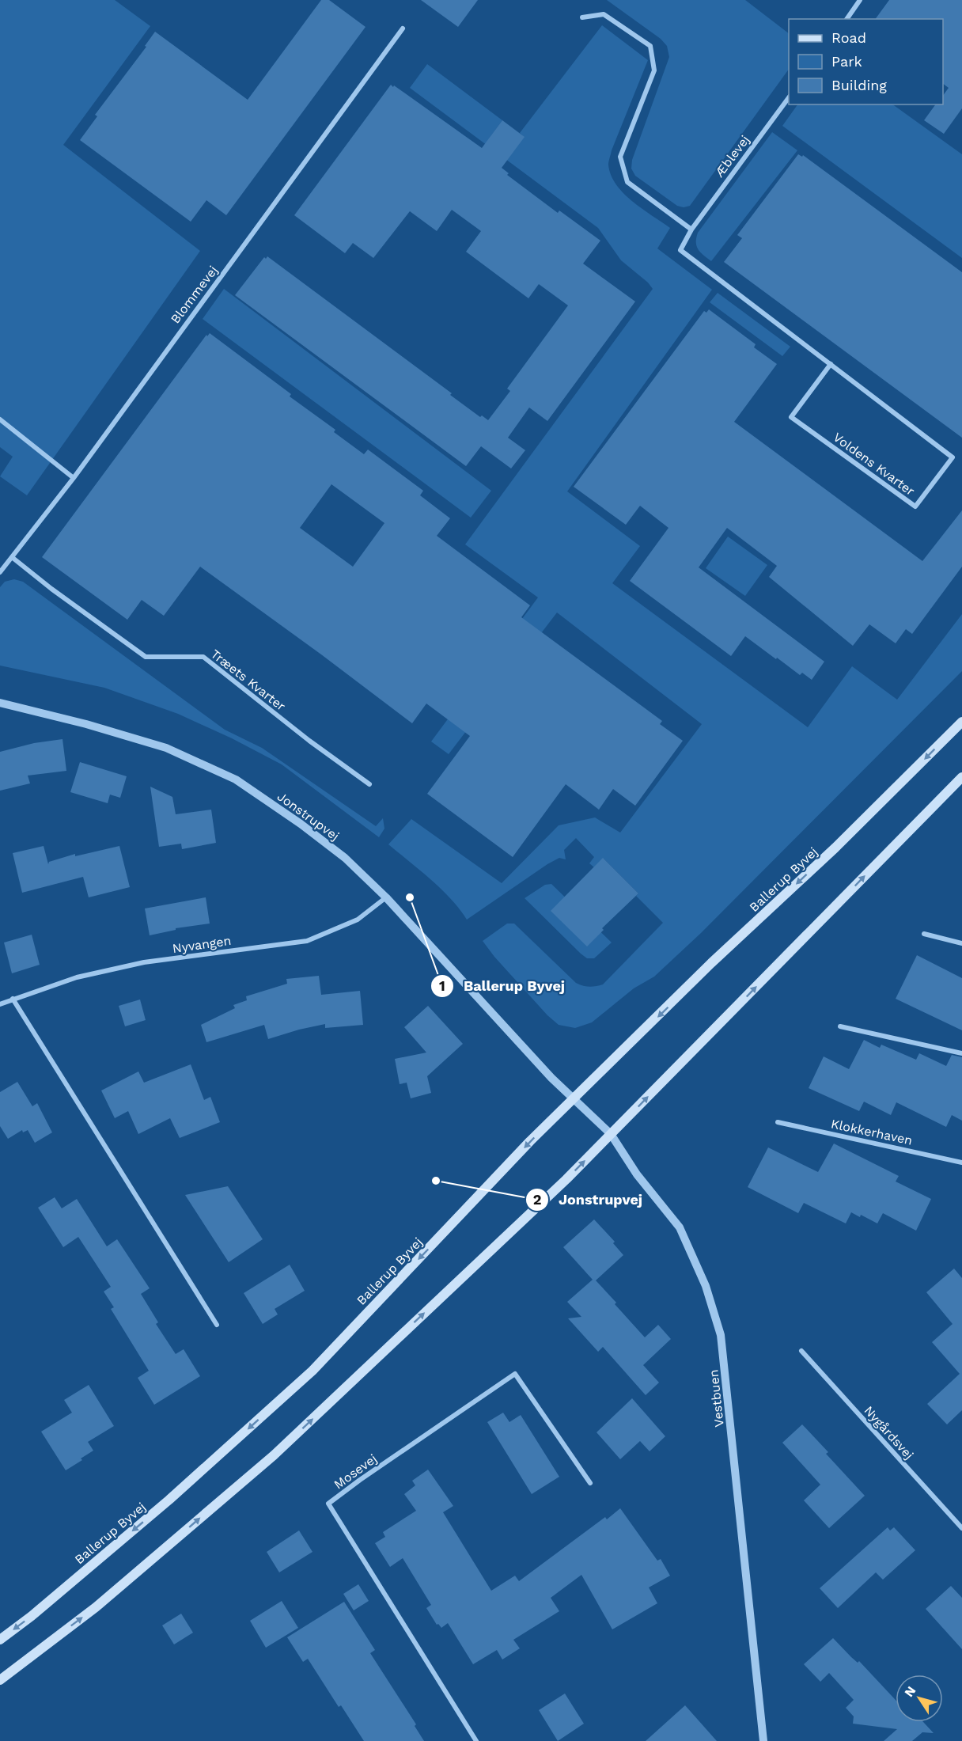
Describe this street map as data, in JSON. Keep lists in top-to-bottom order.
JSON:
{
  "streets": {
    "main road": ["Ballerup Byvej"],
    "street": [
      "Æblevej",
      "Blommevej",
      "Voldens Kvarter",
      "Træets Kvarter",
      "Jonstrupvej",
      "Nyvangen",
      "Klokkerhaven",
      "Vestbuen",
      "Nygårdsvej",
      "Mosevej"
    ]
  },
  "crossings": [
    ["Æblevej", "Voldens Kvarter"],
    ["Blommevej", "Træets Kvarter"],
    ["Jonstrupvej", "Ballerup Byvej"],
    ["Jonstrupvej", "Nyvangen"],
    ["Jonstrupvej", "Vestbuen"],
    ["Ballerup Byvej", "Vestbuen"]
  ],
  "places": ["Ballerup Byvej", "Jonstrupvej"],
  "legend": ["Road", "Park", "Building"],
  "north": "top left"
}
